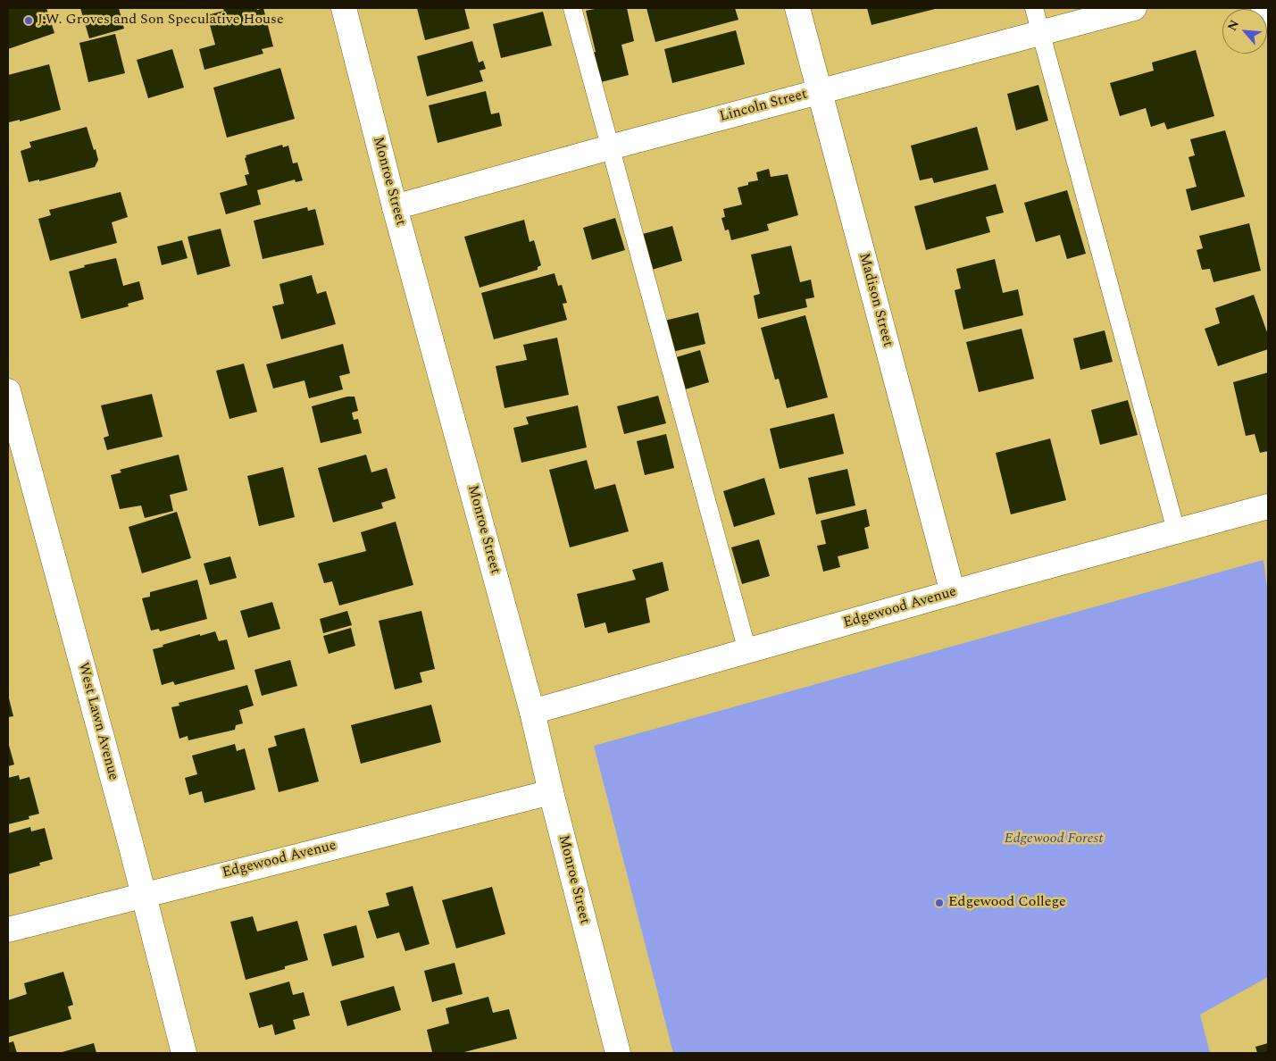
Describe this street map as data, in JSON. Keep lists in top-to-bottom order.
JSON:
{
  "streets": {
    "street": [
      "Lincoln Street",
      "Monroe Street",
      "Madison Street",
      "Edgewood Avenue",
      "West Lawn Avenue"
    ]
  },
  "crossings": [
    ["Lincoln Street", "Monroe Street"],
    ["Lincoln Street", "Madison Street"],
    ["Monroe Street", "Edgewood Avenue"],
    ["Madison Street", "Edgewood Avenue"],
    ["Edgewood Avenue", "West Lawn Avenue"]
  ],
  "parks": ["Edgewood Forest"],
  "places": ["J.W. Groves and Son Speculative House", "Edgewood College"],
  "north": "top left"
}
